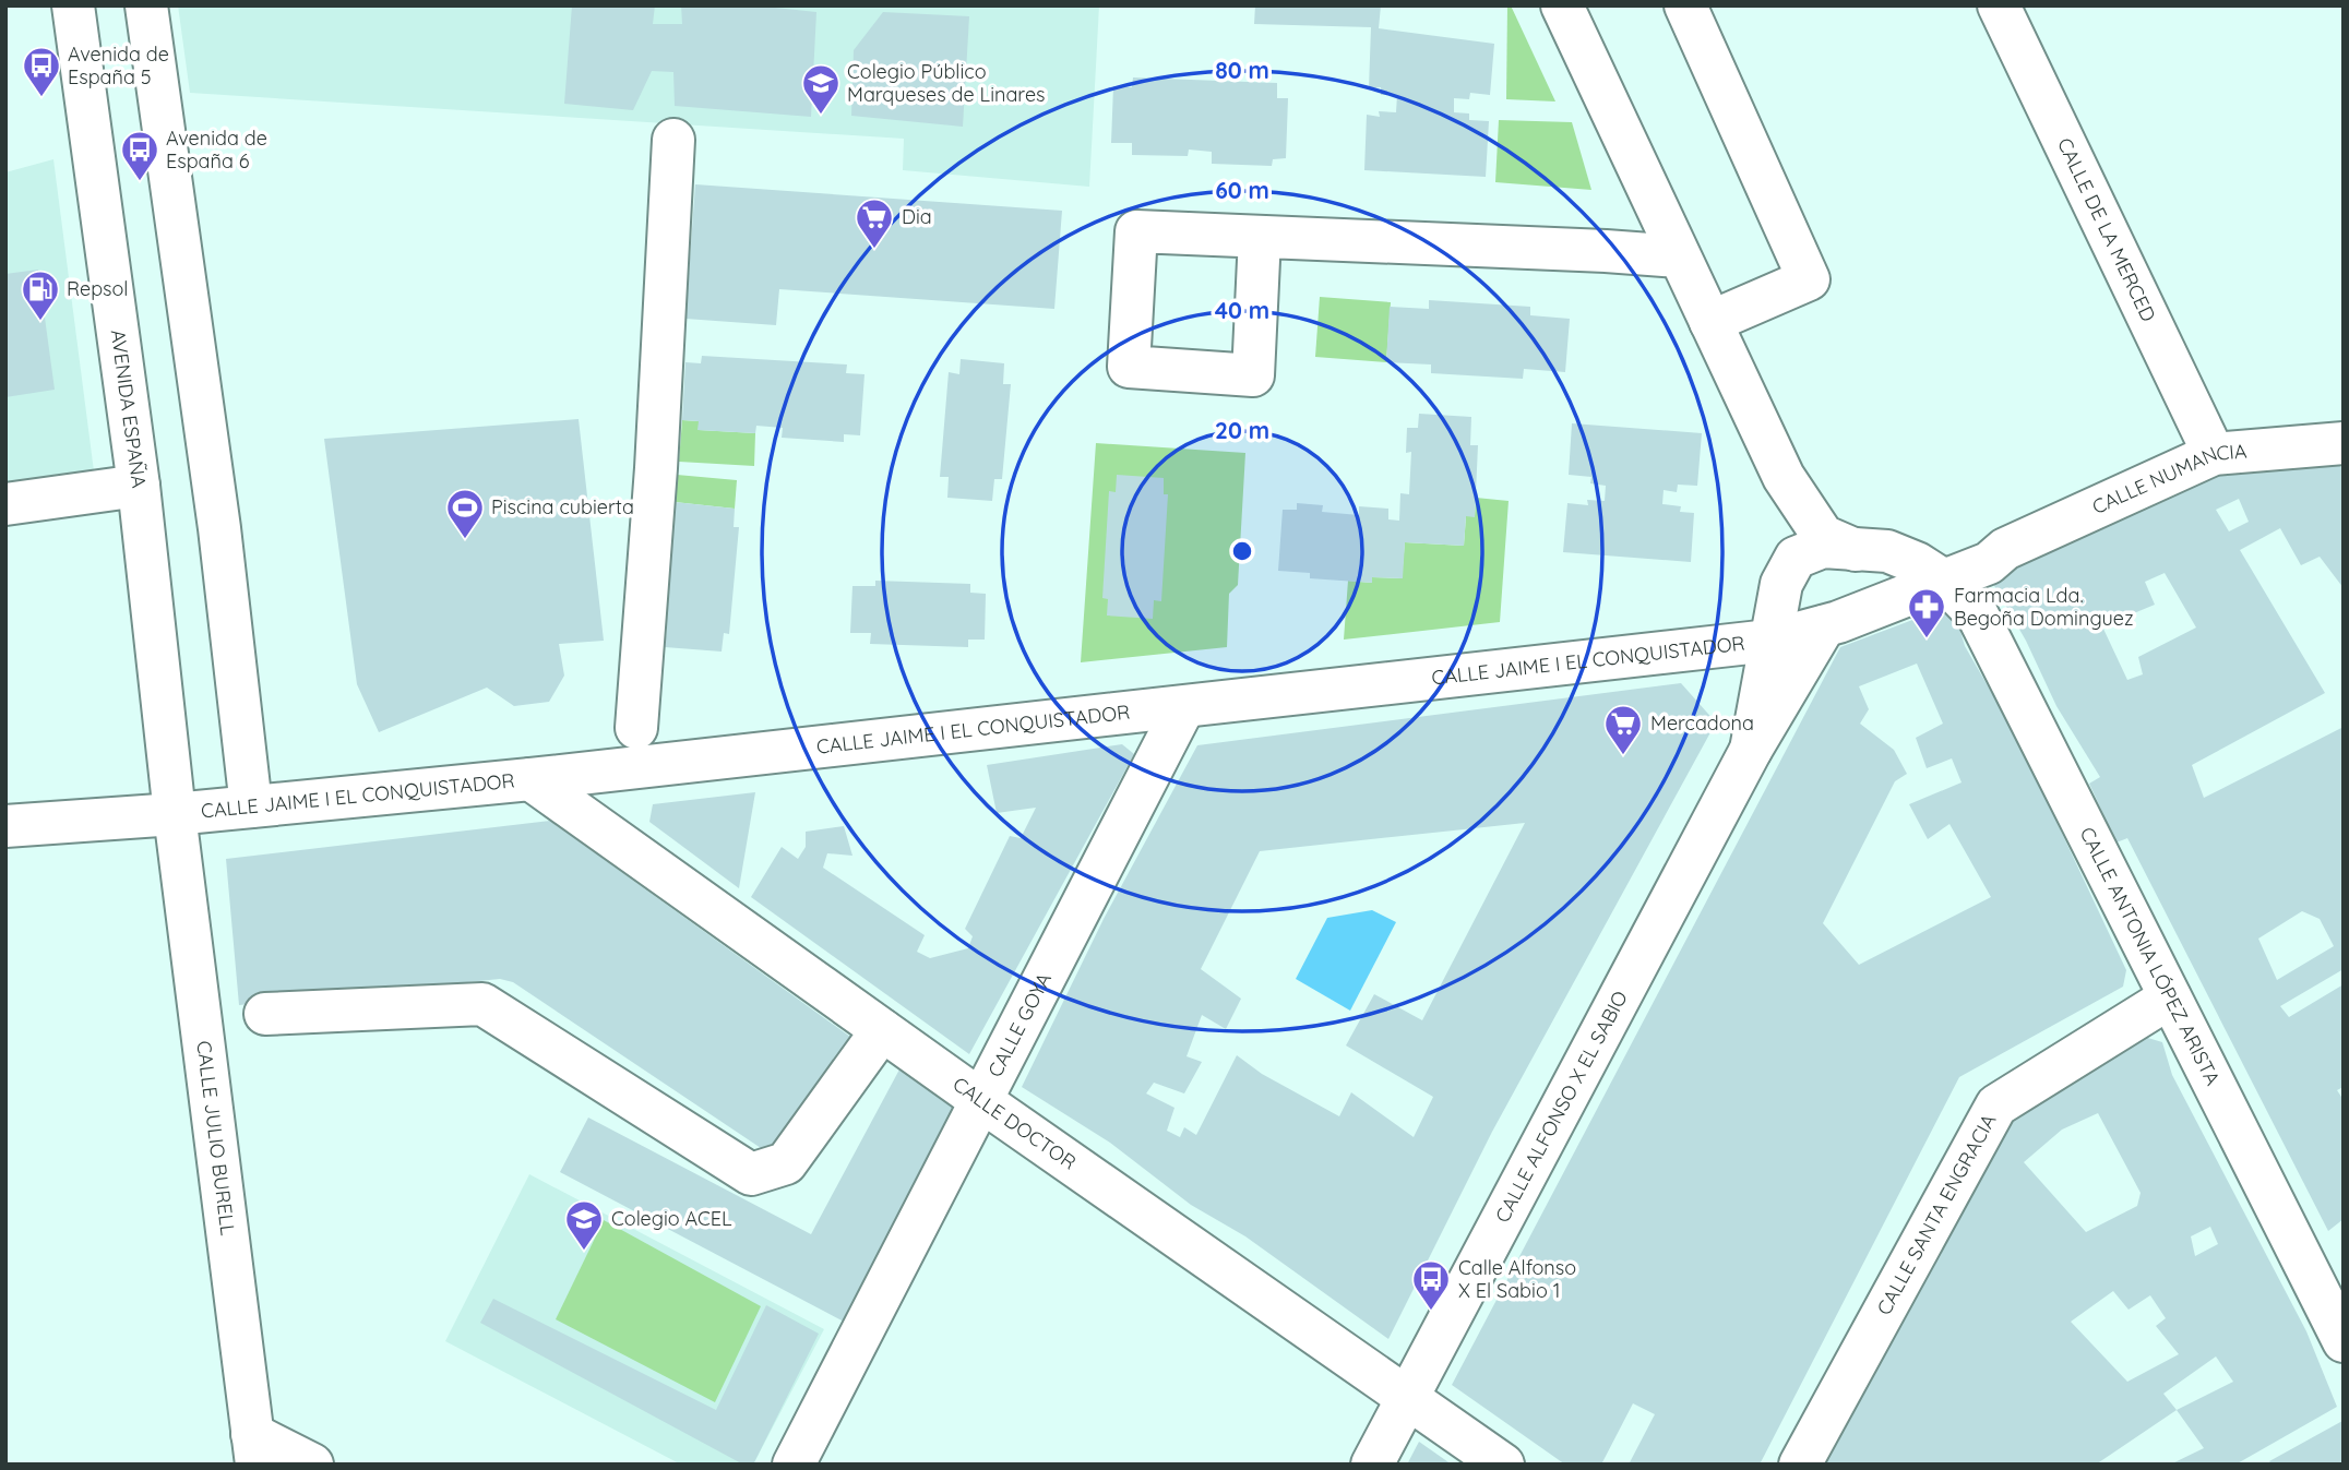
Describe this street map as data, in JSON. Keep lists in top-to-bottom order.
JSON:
{
  "streets": {
    "street": [
      "CALLE DE LA MERCED",
      "AVENIDA ESPAÑA",
      "CALLE NUMANCIA",
      "CALLE JAIME I EL CONQUISTADOR",
      "CALLE ANTONIA LÓPEZ ARISTA",
      "CALLE GOYA",
      "CALLE ALFONSO X EL SABIO",
      "CALLE DOCTOR",
      "CALLE JULIO BURELL",
      "CALLE SANTA ENGRACIA"
    ]
  },
  "crossings": [
    ["CALLE DE LA MERCED", "CALLE NUMANCIA"],
    ["AVENIDA ESPAÑA", "CALLE JAIME I EL CONQUISTADOR"],
    ["AVENIDA ESPAÑA", "CALLE JULIO BURELL"],
    ["CALLE NUMANCIA", "CALLE JAIME I EL CONQUISTADOR"],
    ["CALLE NUMANCIA", "CALLE ANTONIA LÓPEZ ARISTA"],
    ["CALLE JAIME I EL CONQUISTADOR", "CALLE GOYA"],
    ["CALLE JAIME I EL CONQUISTADOR", "CALLE DOCTOR"],
    ["CALLE JAIME I EL CONQUISTADOR", "CALLE JULIO BURELL"],
    ["CALLE ANTONIA LÓPEZ ARISTA", "CALLE SANTA ENGRACIA"],
    ["CALLE GOYA", "CALLE DOCTOR"],
    ["CALLE ALFONSO X EL SABIO", "CALLE DOCTOR"]
  ],
  "places": {
    "bus stop": ["Avenida de España 5", "Avenida de España 6", "Calle Alfonso X El Sabio 1"],
    "school or university": ["Colegio Público Marqueses de Linares", "Colegio ACEL"],
    "supermarket": ["Dia", "Mercadona"],
    "fuel station": ["Repsol"],
    "sports": ["Piscina cubierta"],
    "pharmacy": ["Farmacia Lda. Begoña Dominguez"]
  },
  "rings": [
    "80 m",
    "60 m",
    "40 m",
    "20 m"
  ]
}
